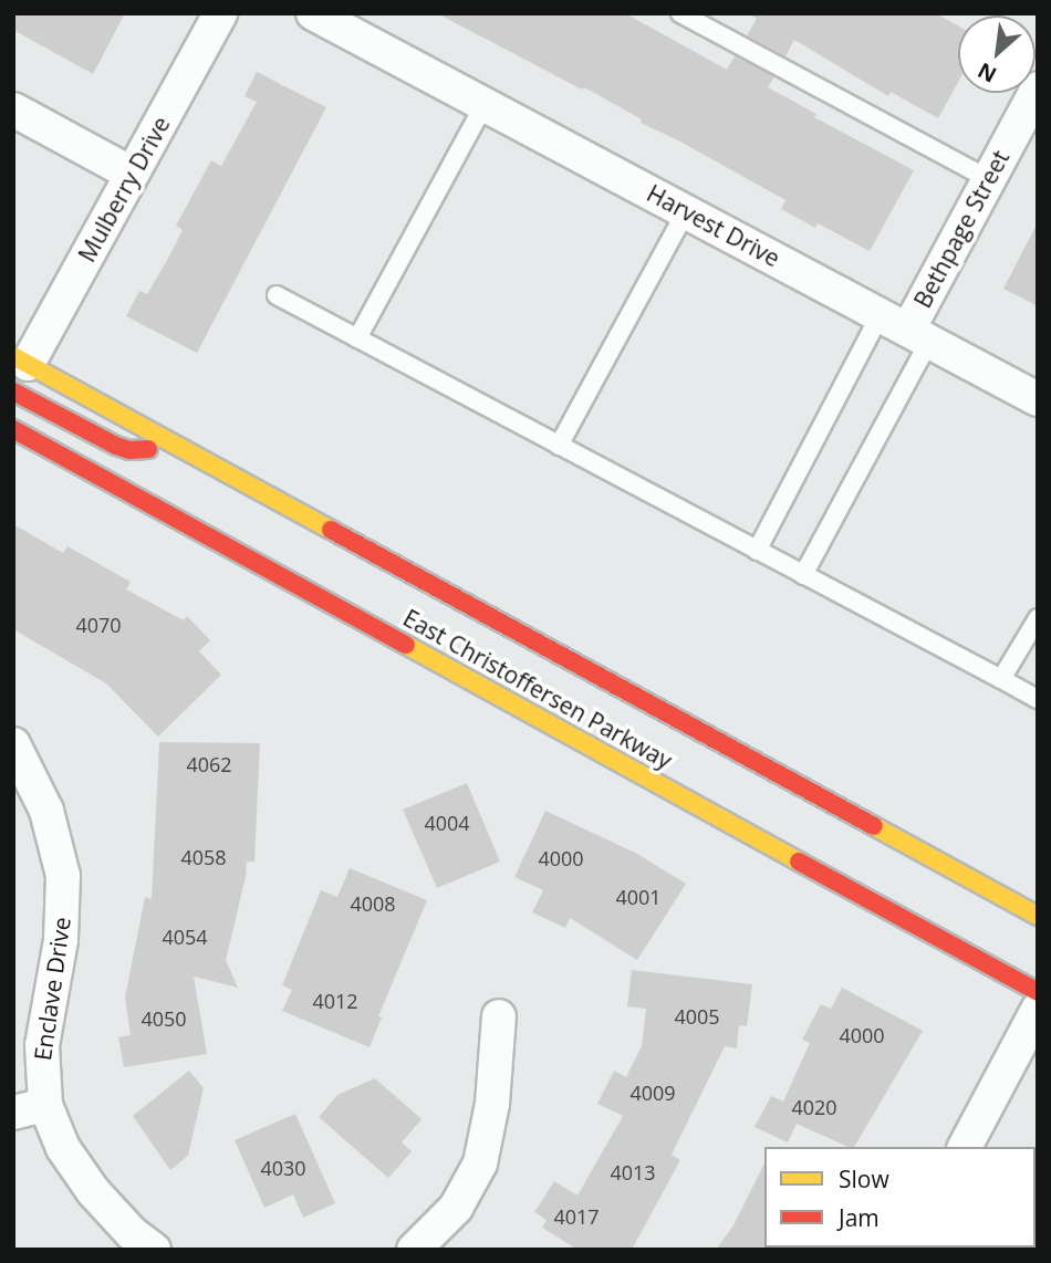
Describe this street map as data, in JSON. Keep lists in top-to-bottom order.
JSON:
{
  "streets": {
    "street": [
      "Mulberry Drive",
      "Harvest Drive",
      "Bethpage Street",
      "East Christoffersen Parkway",
      "Enclave Drive"
    ]
  },
  "crossings": [
    ["Mulberry Drive", "East Christoffersen Parkway"],
    ["Harvest Drive", "Bethpage Street"]
  ],
  "house_numbers": [
    "4070",
    "4062",
    "4004",
    "4058",
    "4000",
    "4001",
    "4008",
    "4054",
    "4012",
    "4005",
    "4050",
    "4000",
    "4009",
    "4020",
    "4030",
    "4013",
    "4017"
  ],
  "legend": ["Slow", "Jam"],
  "north": "bottom left"
}
